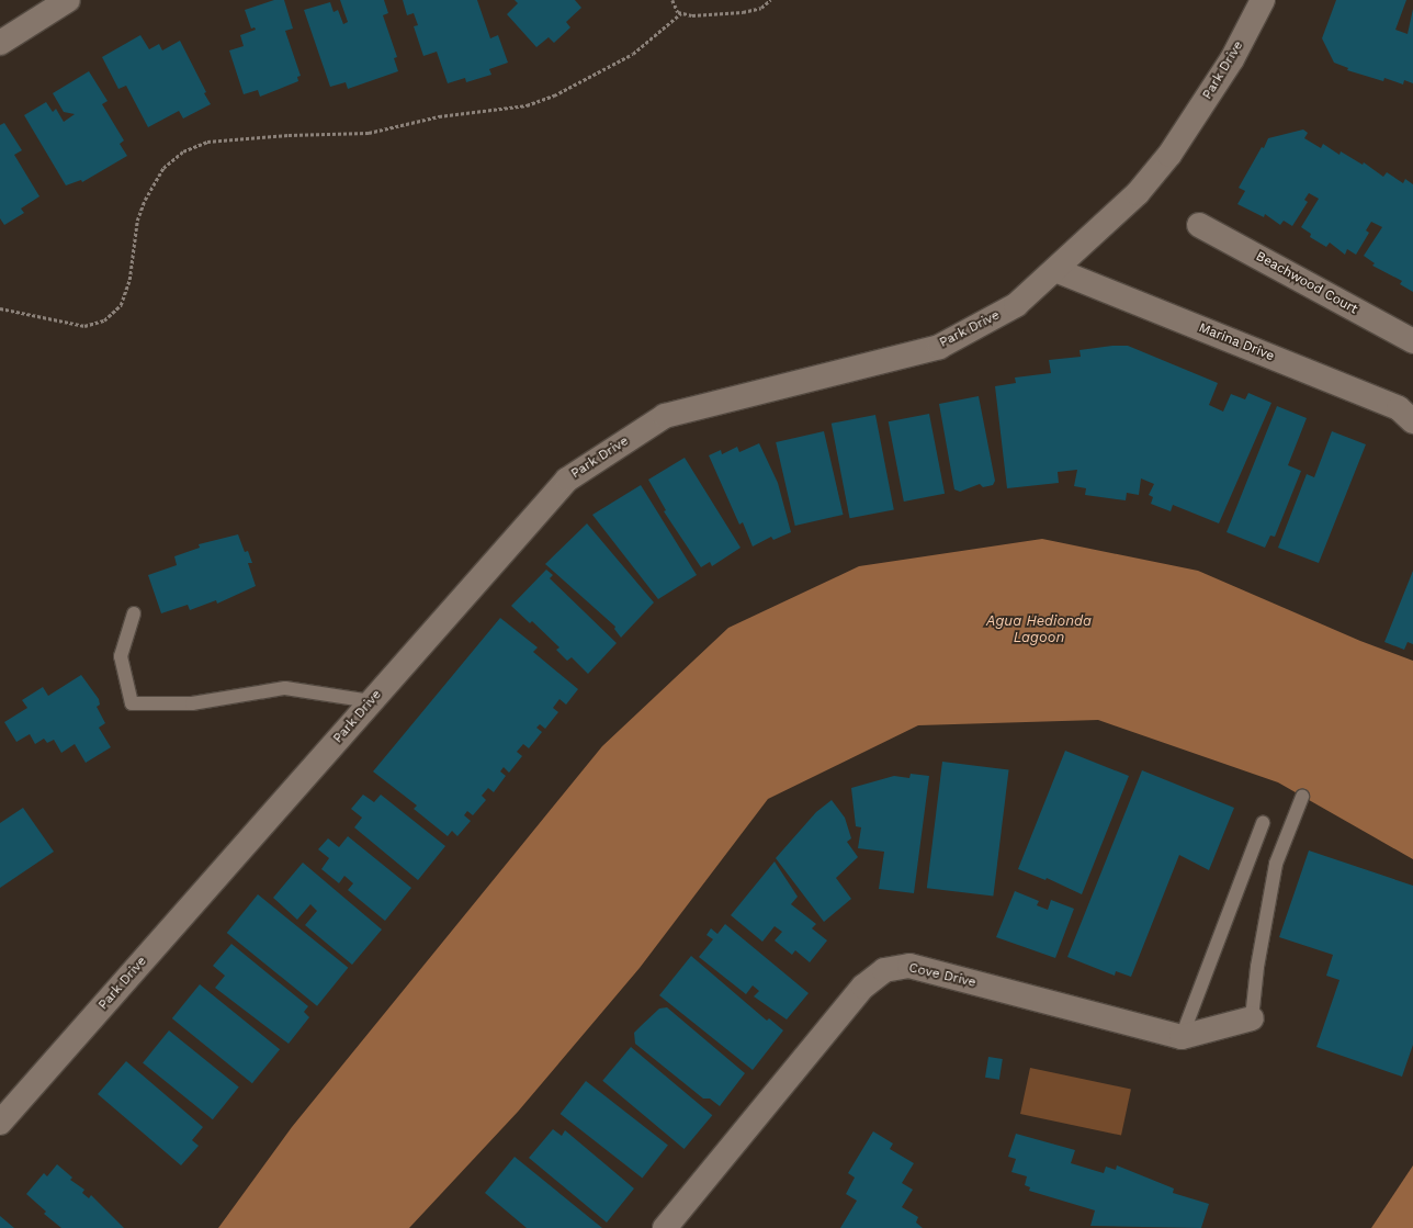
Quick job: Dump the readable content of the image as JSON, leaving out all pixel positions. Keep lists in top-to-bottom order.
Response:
{
  "streets": {
    "street": [
      "Park Drive",
      "Beachwood Court",
      "Marina Drive",
      "Cove Drive"
    ]
  },
  "crossings": [
    ["Park Drive", "Marina Drive"]
  ],
  "water": ["Agua Hedionda Lagoon"]
}
